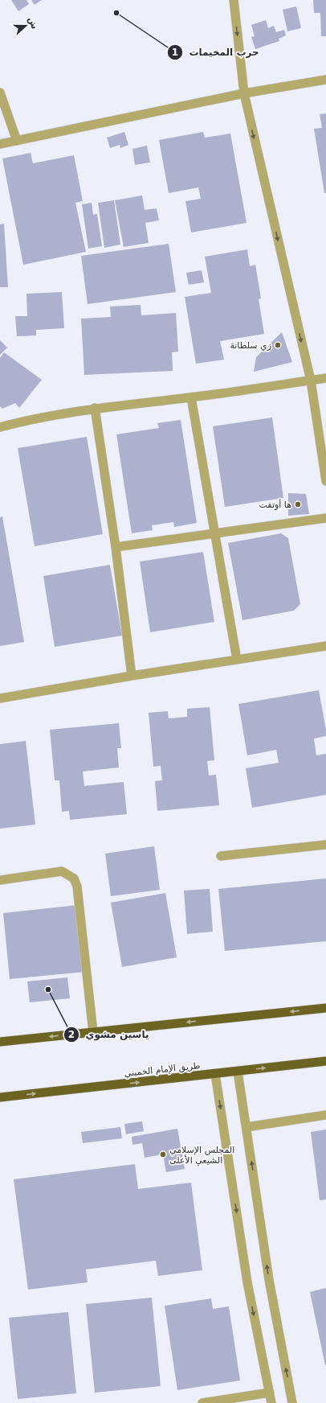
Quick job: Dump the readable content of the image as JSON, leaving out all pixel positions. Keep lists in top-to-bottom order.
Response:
{
  "streets": {
    "highway": ["طريق الإمام الخميني"]
  },
  "places": [
    "حرب المخيمات",
    "زي سلطانة",
    "ها أوتفت",
    "ياسين مشوي",
    "المجلس الإسلامي الشيعي الأعلى"
  ],
  "north": "right"
}
